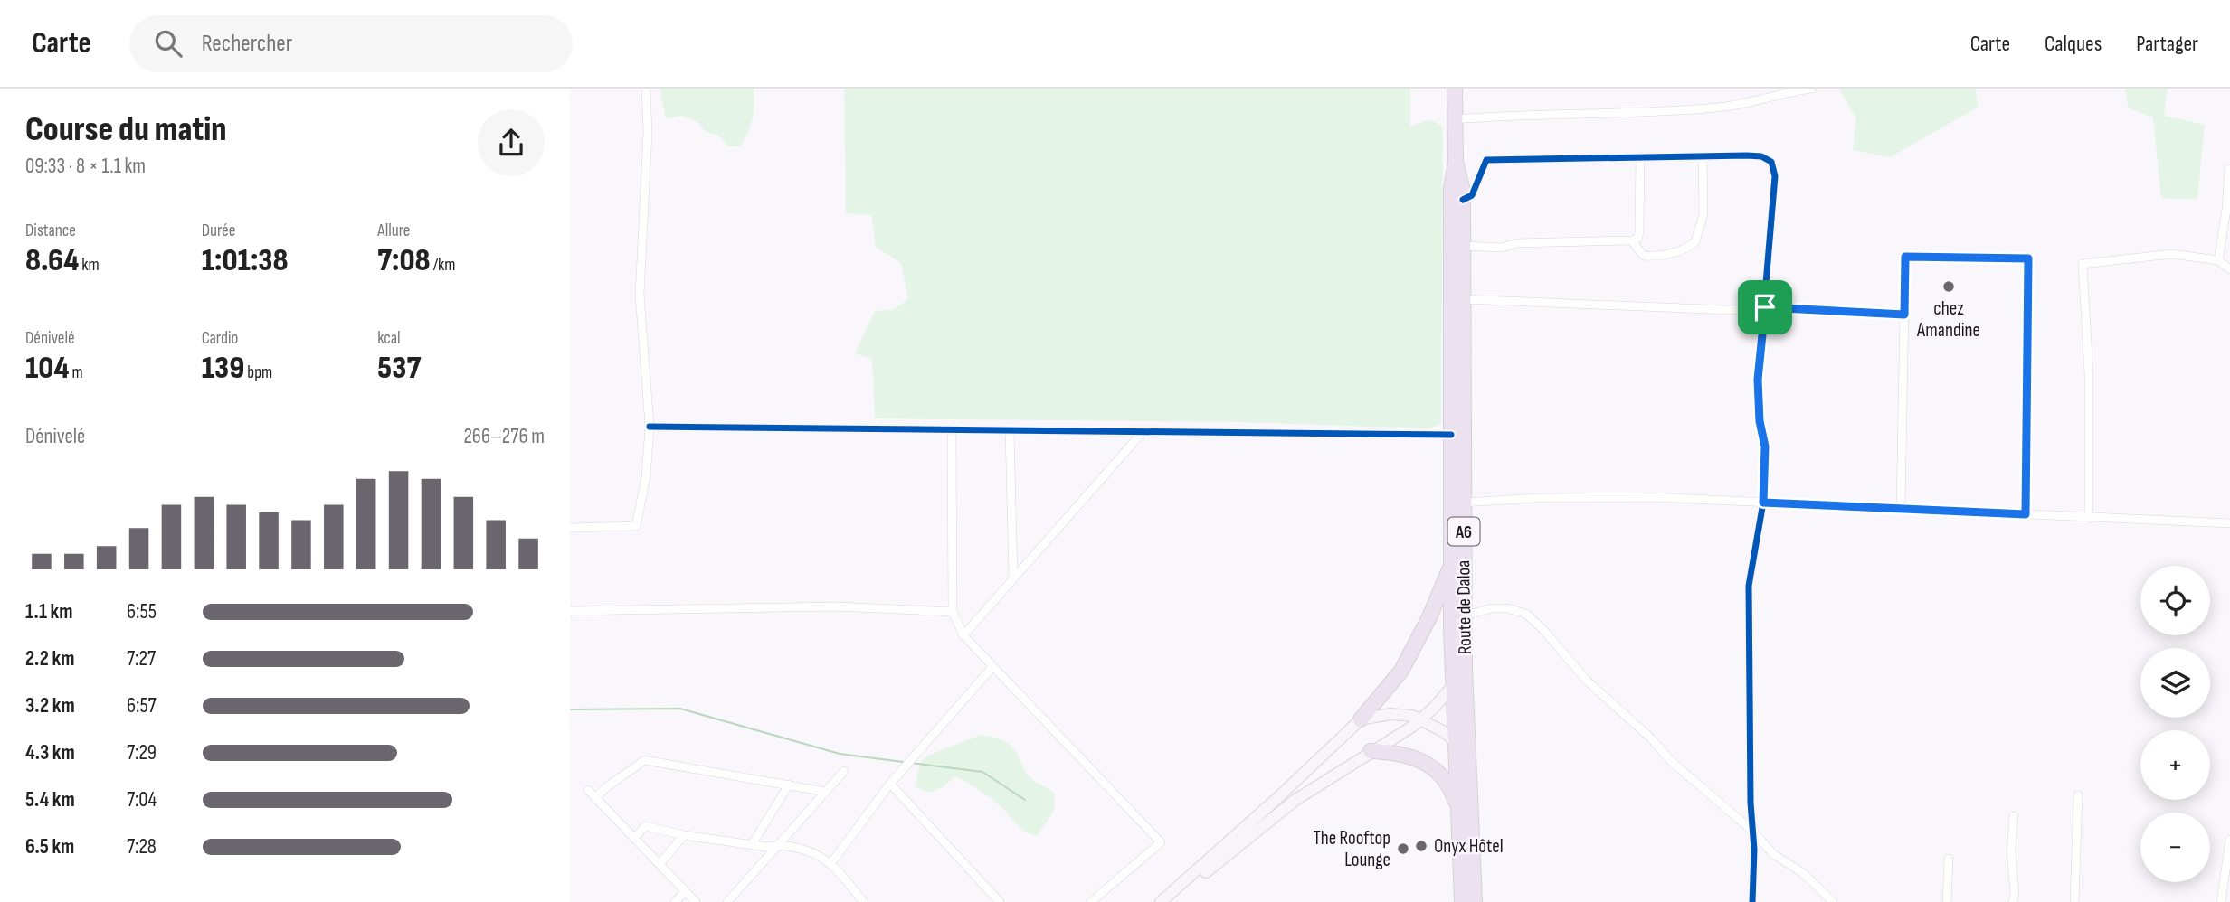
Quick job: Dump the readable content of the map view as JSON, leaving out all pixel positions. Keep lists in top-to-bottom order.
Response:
{
  "streets": {
    "highway": ["A6", "Route de Daloa"]
  },
  "crossings": [
    ["A6", "Route de Daloa"]
  ],
  "places": ["chez Amandine", "Onyx Hôtel", "The Rooftop Lounge"],
  "page": {
    "header": "Carte",
    "search": "Rechercher",
    "nav": ["Carte", "Calques", "Partager"],
    "heading": ["Course du matin", "09:33 · 8 × 1.1 km"],
    "stats": [
      ["Distance", "8.64 km"],
      ["Durée", "1:01:38"],
      ["Allure", "7:08 /km"],
      ["Dénivelé", "104 m"],
      ["Cardio", "139 bpm"],
      ["kcal", "537"]
    ],
    "chart": ["Dénivelé", "266–276 m"],
    "map_buttons": ["+", "−"],
    "list": [
      {
        "name": "1.1 km",
        "note": "6:55"
      },
      {
        "name": "2.2 km",
        "note": "7:27"
      },
      {
        "name": "3.2 km",
        "note": "6:57"
      },
      {
        "name": "4.3 km",
        "note": "7:29"
      },
      {
        "name": "5.4 km",
        "note": "7:04"
      },
      {
        "name": "6.5 km",
        "note": "7:28"
      }
    ]
  }
}
